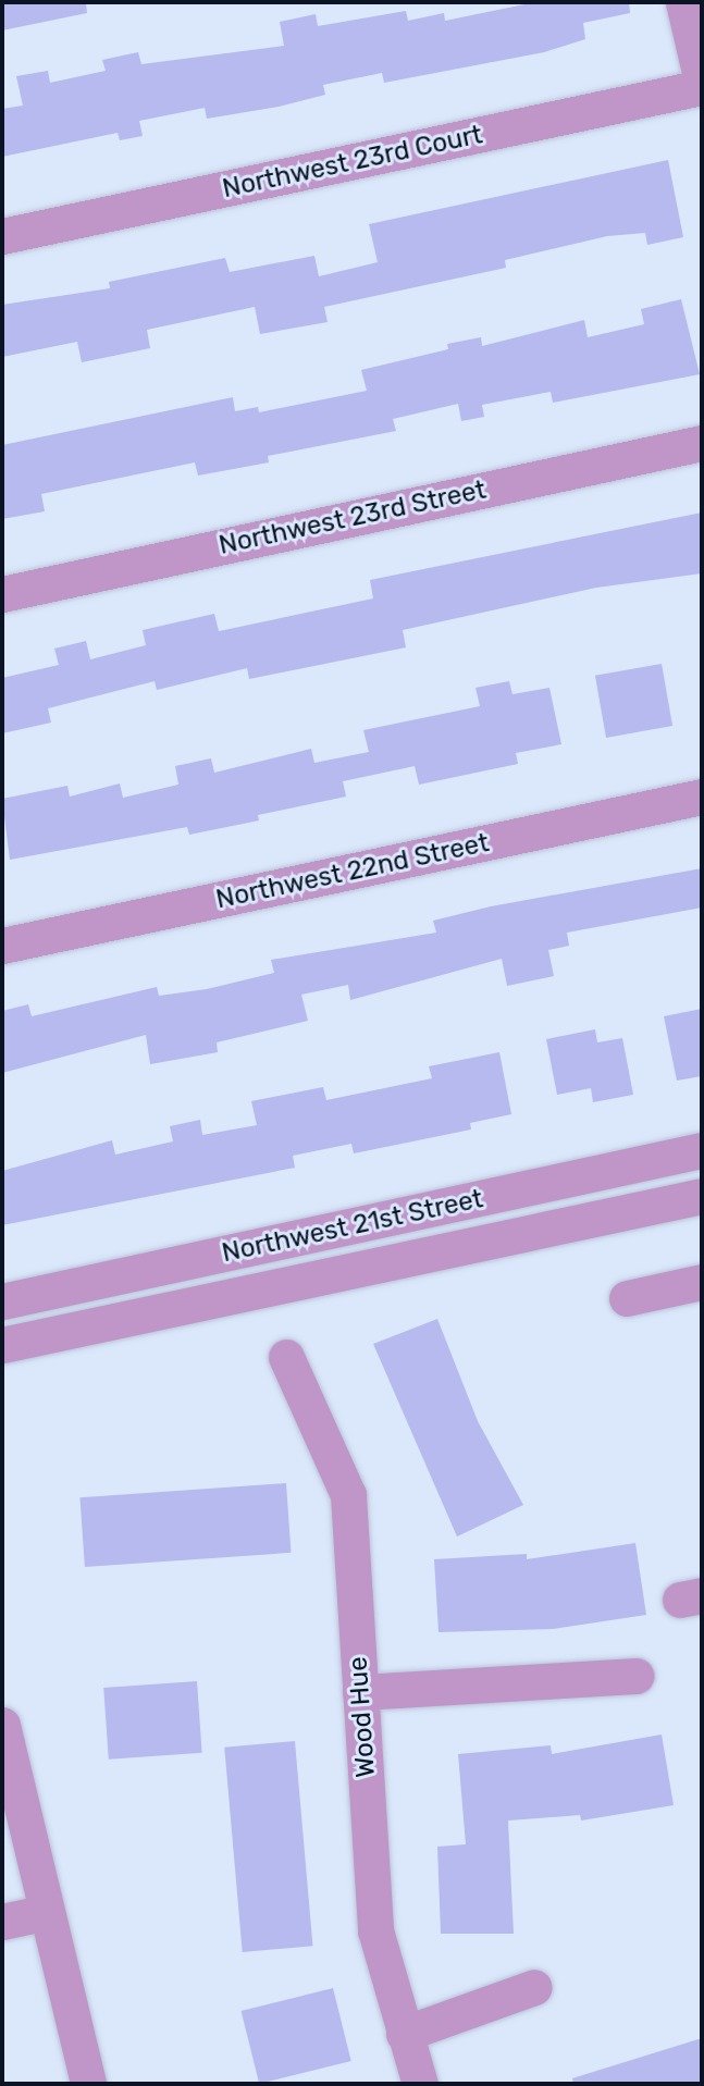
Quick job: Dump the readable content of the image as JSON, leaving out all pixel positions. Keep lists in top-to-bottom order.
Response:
{
  "streets": {
    "street": [
      "Northwest 23rd Court",
      "Northwest 23rd Street",
      "Northwest 22nd Street",
      "Northwest 21st Street",
      "Wood Hue"
    ]
  }
}
